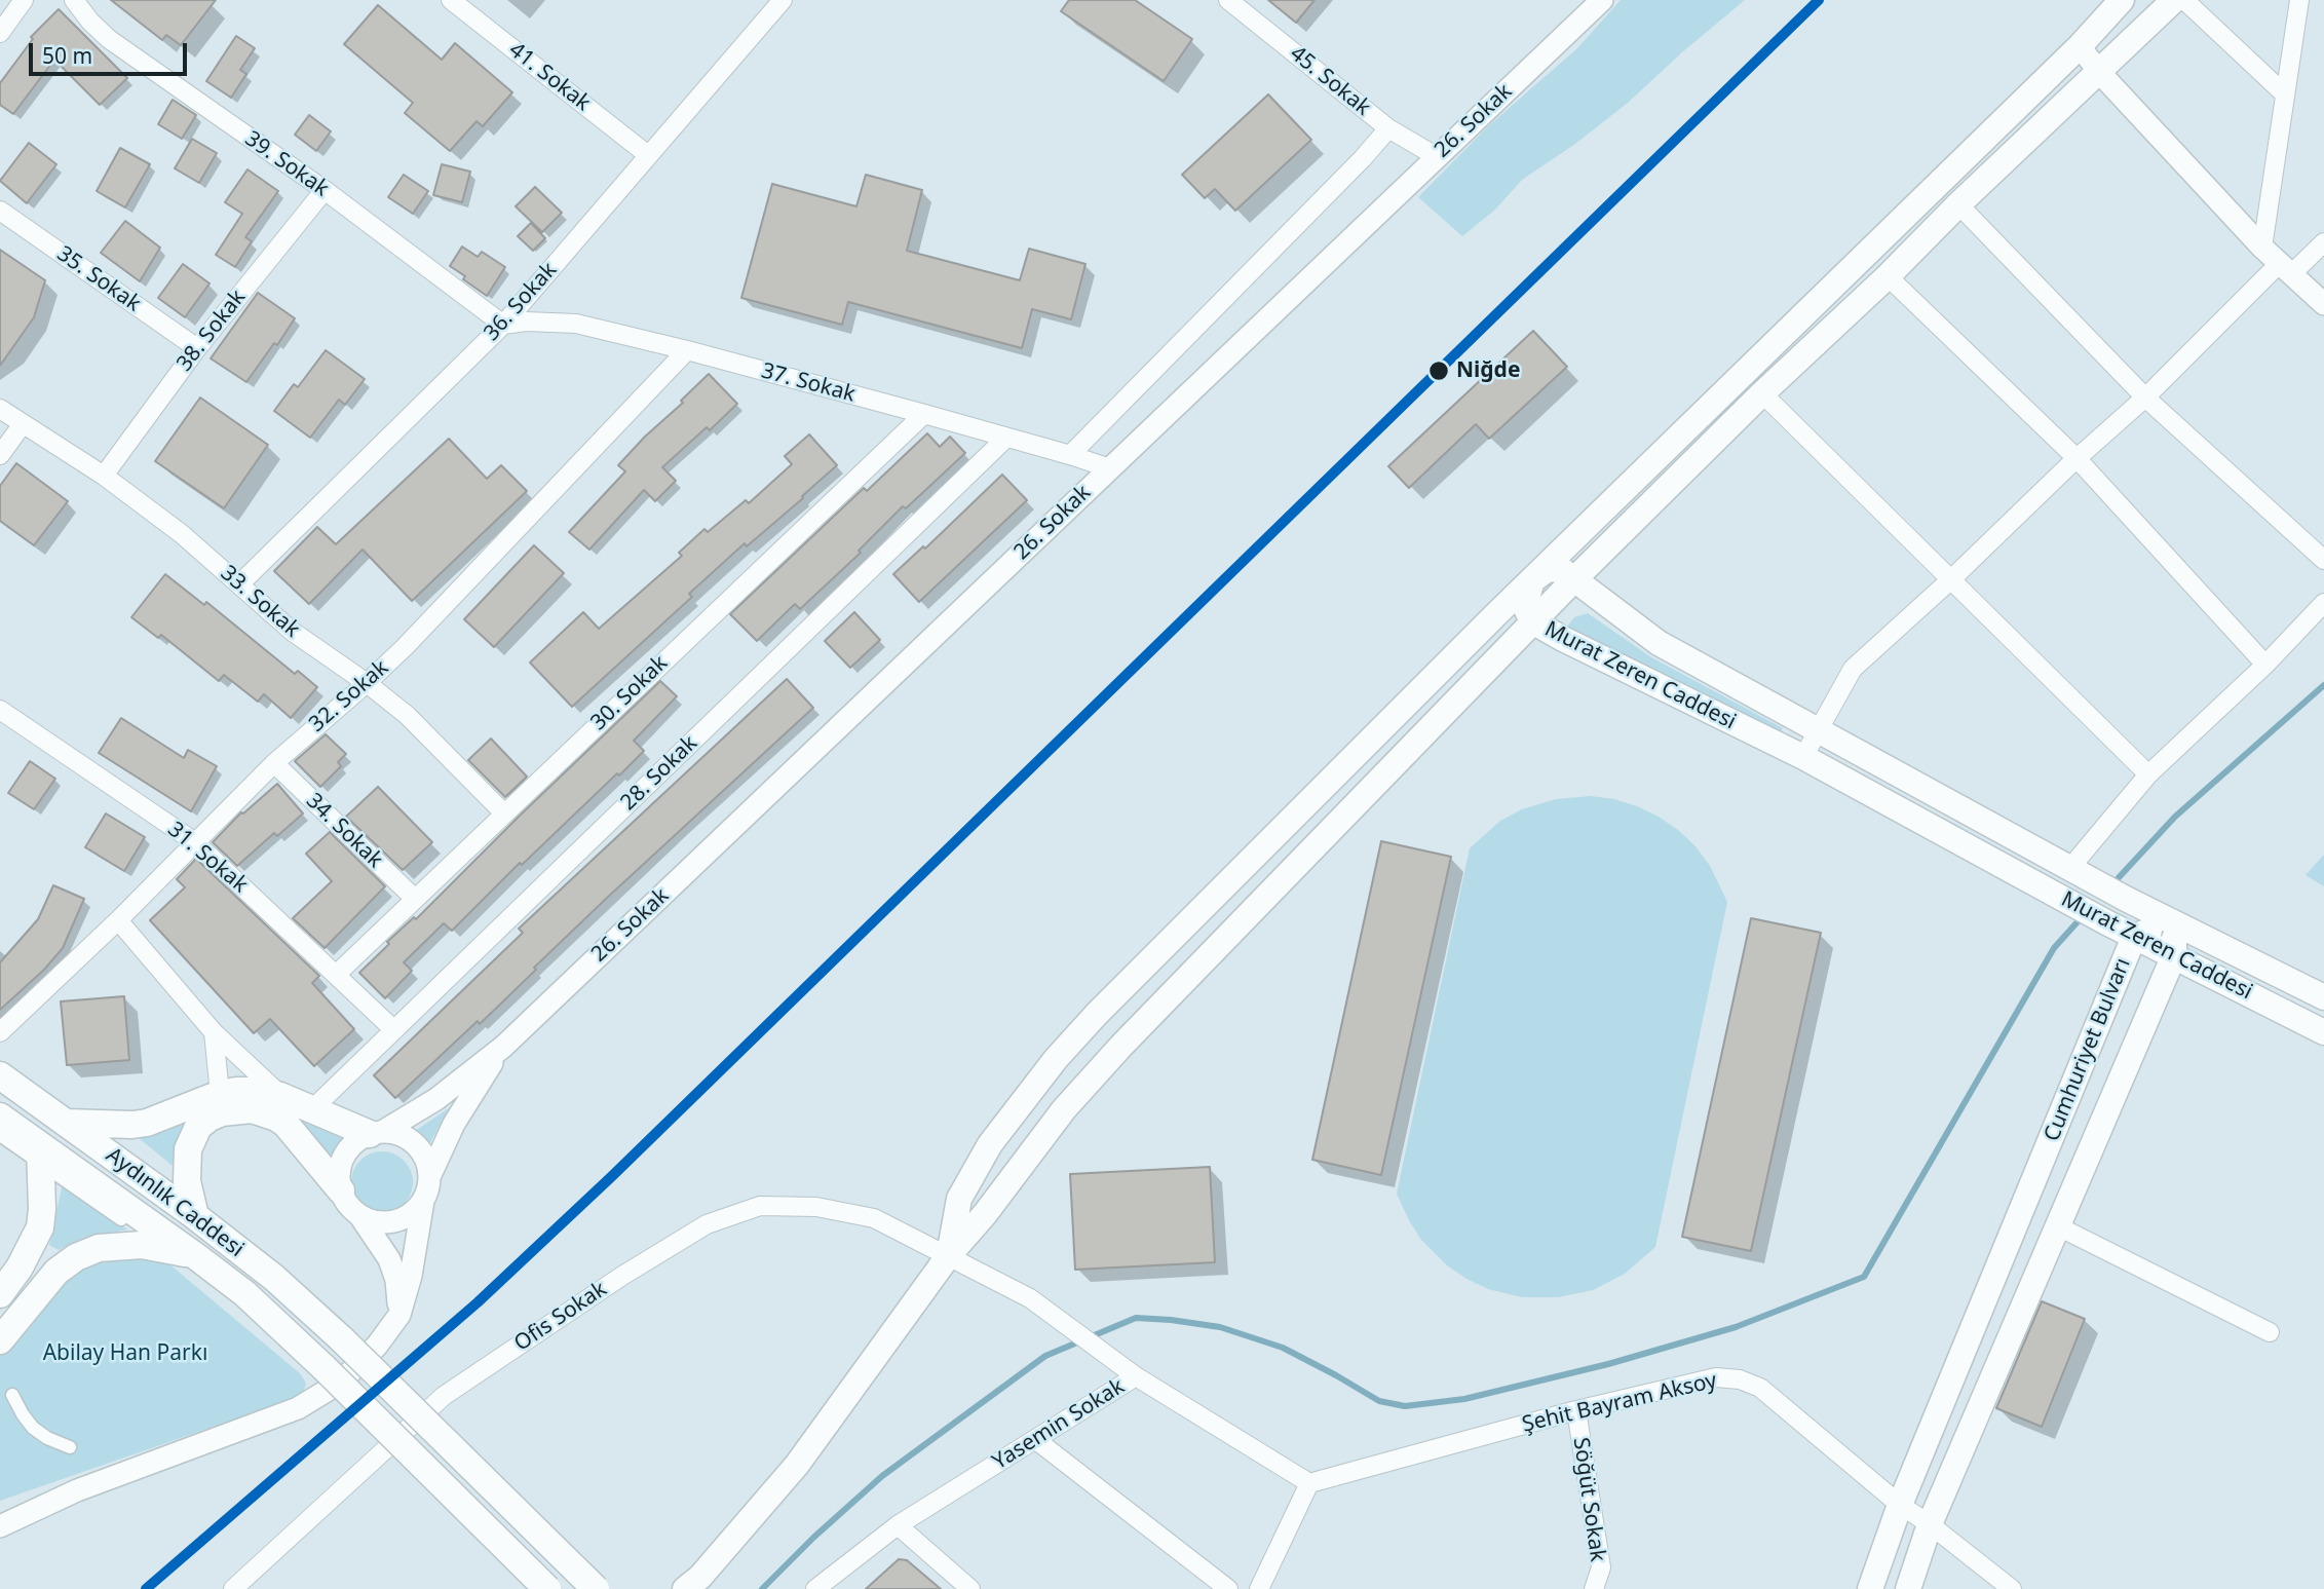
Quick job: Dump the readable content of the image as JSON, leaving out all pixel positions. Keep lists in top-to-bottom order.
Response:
{
  "streets": {
    "main road": ["Murat Zeren Caddesi", "Cumhuriyet Bulvarı", "Aydınlık Caddesi"],
    "street": [
      "41. Sokak",
      "45. Sokak",
      "26. Sokak",
      "39. Sokak",
      "35. Sokak",
      "36. Sokak",
      "38. Sokak",
      "37. Sokak",
      "33. Sokak",
      "30. Sokak",
      "32. Sokak",
      "28. Sokak",
      "34. Sokak",
      "31. Sokak",
      "Ofis Sokak",
      "Şehit Bayram Aksoy",
      "Yasemin Sokak",
      "Söğüt Sokak"
    ]
  },
  "crossings": [
    ["41. Sokak", "36. Sokak"],
    ["45. Sokak", "26. Sokak"],
    ["26. Sokak", "37. Sokak"],
    ["39. Sokak", "36. Sokak"],
    ["39. Sokak", "38. Sokak"],
    ["39. Sokak", "37. Sokak"],
    ["35. Sokak", "38. Sokak"],
    ["36. Sokak", "37. Sokak"],
    ["36. Sokak", "33. Sokak"],
    ["38. Sokak", "33. Sokak"],
    ["37. Sokak", "30. Sokak"],
    ["37. Sokak", "32. Sokak"],
    ["37. Sokak", "28. Sokak"],
    ["33. Sokak", "30. Sokak"],
    ["33. Sokak", "32. Sokak"],
    ["Murat Zeren Caddesi", "Cumhuriyet Bulvarı"],
    ["30. Sokak", "34. Sokak"],
    ["30. Sokak", "31. Sokak"],
    ["32. Sokak", "34. Sokak"],
    ["32. Sokak", "31. Sokak"],
    ["28. Sokak", "31. Sokak"],
    ["Cumhuriyet Bulvarı", "Şehit Bayram Aksoy"],
    ["Ofis Sokak", "Yasemin Sokak"],
    ["Şehit Bayram Aksoy", "Yasemin Sokak"],
    ["Şehit Bayram Aksoy", "Söğüt Sokak"]
  ],
  "parks": ["Abilay Han Parkı"],
  "places": ["Niğde"],
  "scale_bar": "50 m"
}
